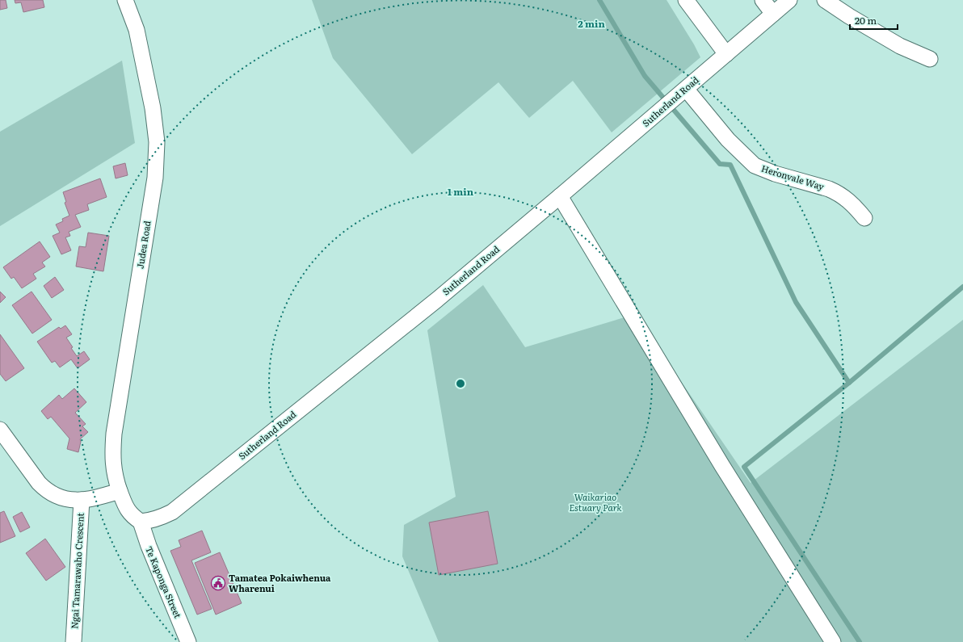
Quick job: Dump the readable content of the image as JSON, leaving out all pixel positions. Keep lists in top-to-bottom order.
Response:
{
  "streets": {
    "street": [
      "Sutherland Road",
      "Heronvale Way",
      "Judea Road",
      "Ngai Tamarawaho Crescent",
      "Te Kaponga Street"
    ]
  },
  "crossings": [
    ["Sutherland Road", "Heronvale Way"],
    ["Sutherland Road", "Judea Road"],
    ["Sutherland Road", "Te Kaponga Street"],
    ["Judea Road", "Te Kaponga Street"]
  ],
  "parks": ["Waikariao Estuary Park"],
  "places": {
    "public building": ["Tamatea Pokaiwhenua Wharenui"]
  },
  "scale_bar": "20 m",
  "rings": ["2 min", "1 min"]
}
